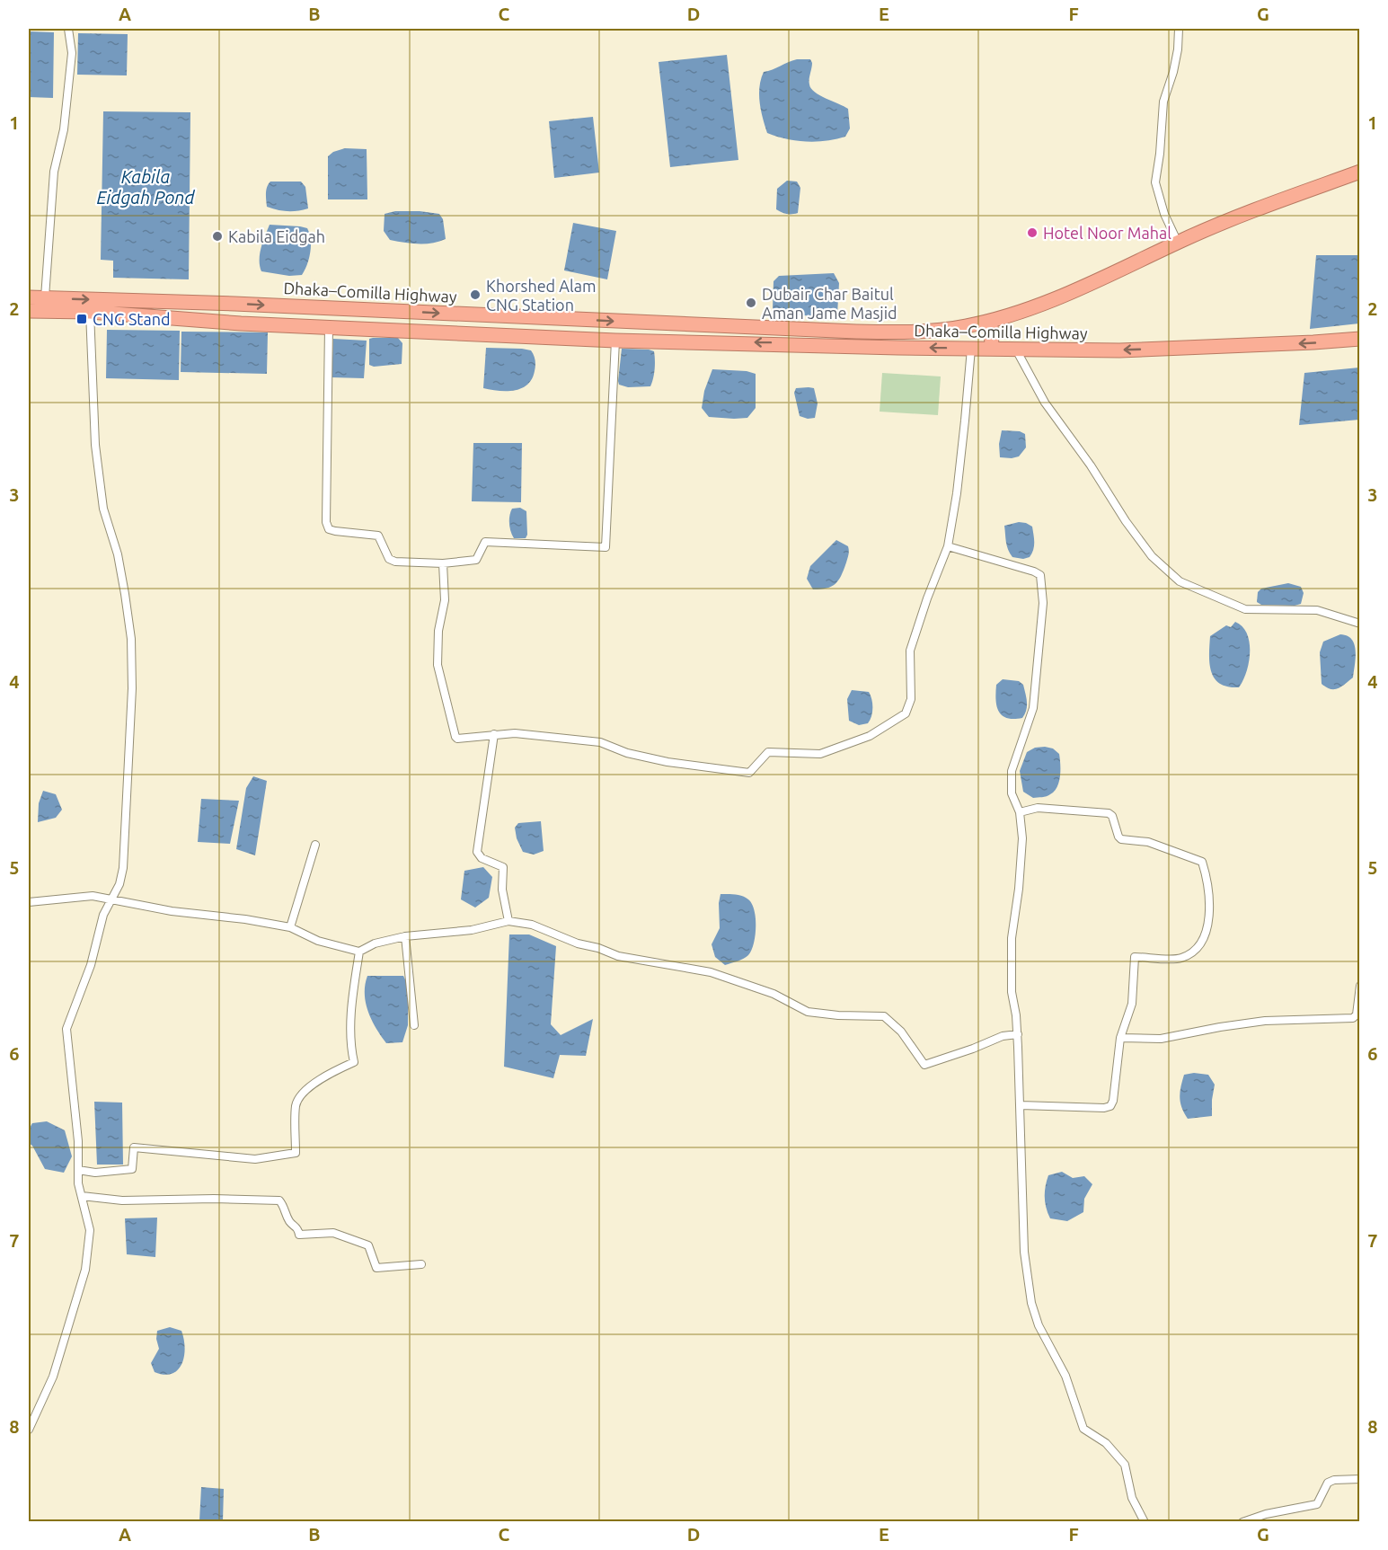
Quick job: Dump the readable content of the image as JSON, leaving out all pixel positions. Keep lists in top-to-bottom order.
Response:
{
  "streets": {
    "highway": ["Dhaka–Comilla Highway"]
  },
  "water": ["Kabila Eidgah Pond"],
  "places": {
    "other": [
      "Hotel Noor Mahal",
      "Kabila Eidgah",
      "Khorshed Alam CNG Station",
      "Dubair Char Baitul Aman Jame Masjid"
    ],
    "transit": ["CNG Stand"]
  },
  "grid": {
    "columns": [
      "A",
      "B",
      "C",
      "D",
      "E",
      "F",
      "G"
    ],
    "rows": [
      "1",
      "2",
      "3",
      "4",
      "5",
      "6",
      "7",
      "8"
    ]
  }
}
